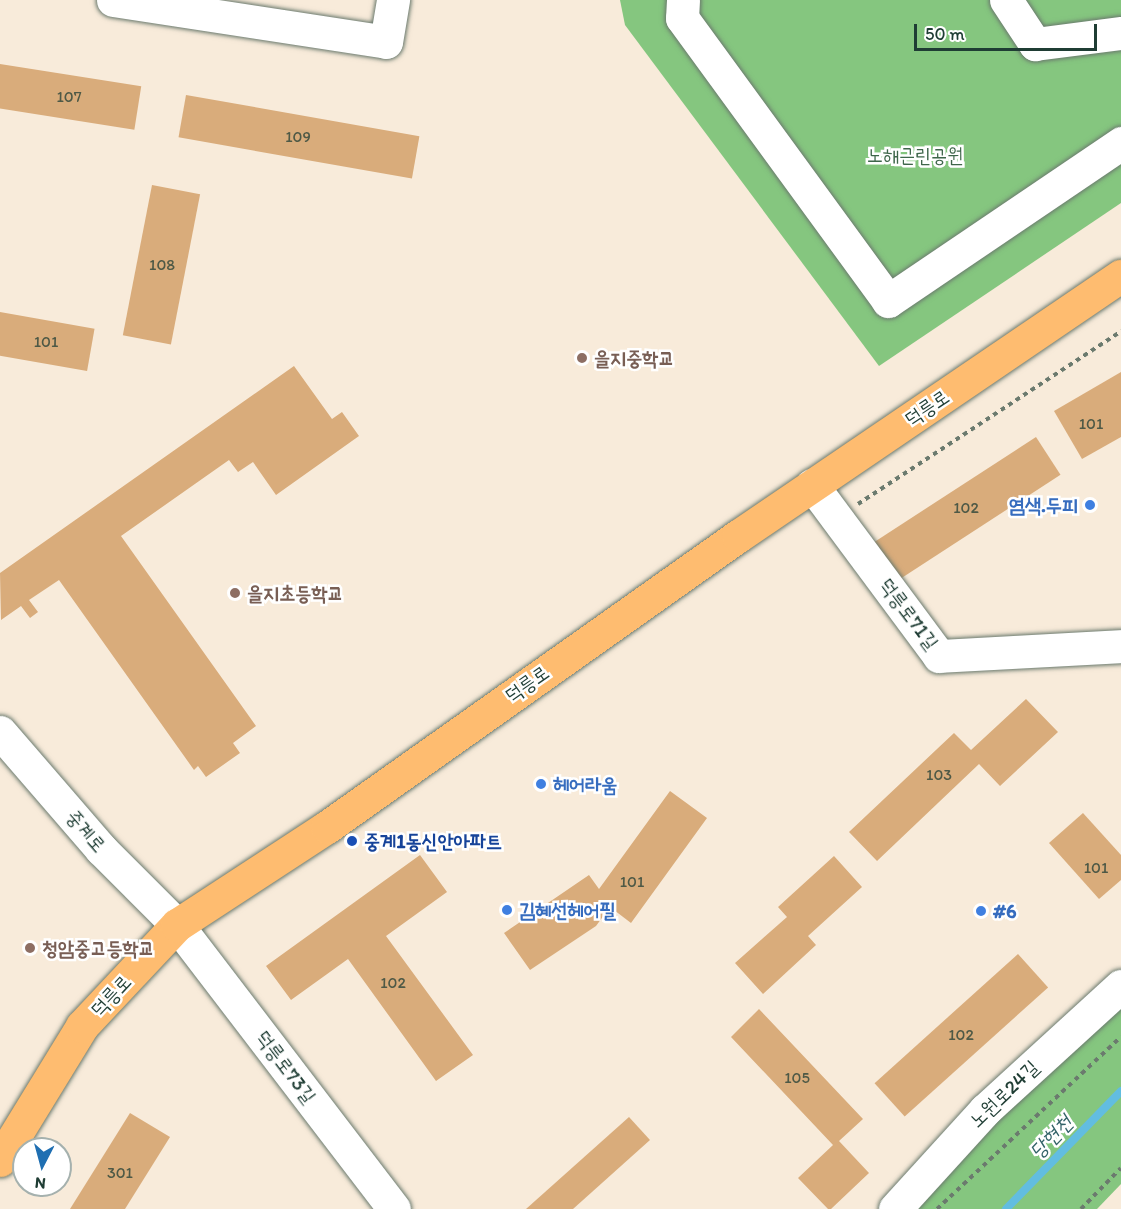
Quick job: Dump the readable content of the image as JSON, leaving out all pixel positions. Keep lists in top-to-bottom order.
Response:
{
  "streets": {
    "main road": ["덕릉로"],
    "street": [
      "덕릉로71길",
      "중계로",
      "덕릉로73길",
      "노원로24길"
    ]
  },
  "crossings": [
    ["덕릉로", "덕릉로71길"],
    ["덕릉로", "중계로"],
    ["덕릉로", "덕릉로73길"],
    ["중계로", "덕릉로73길"]
  ],
  "water": ["당현천"],
  "parks": ["노해근린공원"],
  "places": [
    "을지중학교",
    "염색.두피",
    "을지초등학교",
    "헤어라움",
    "중계1동신안아파트",
    "김혜선헤어필",
    "#6",
    "청암중고등학교"
  ],
  "house_numbers": [
    "107",
    "109",
    "108",
    "101",
    "101",
    "102",
    "103",
    "101",
    "101",
    "102",
    "102",
    "105",
    "301"
  ],
  "scale_bar": "50 m",
  "north": "bottom"
}
